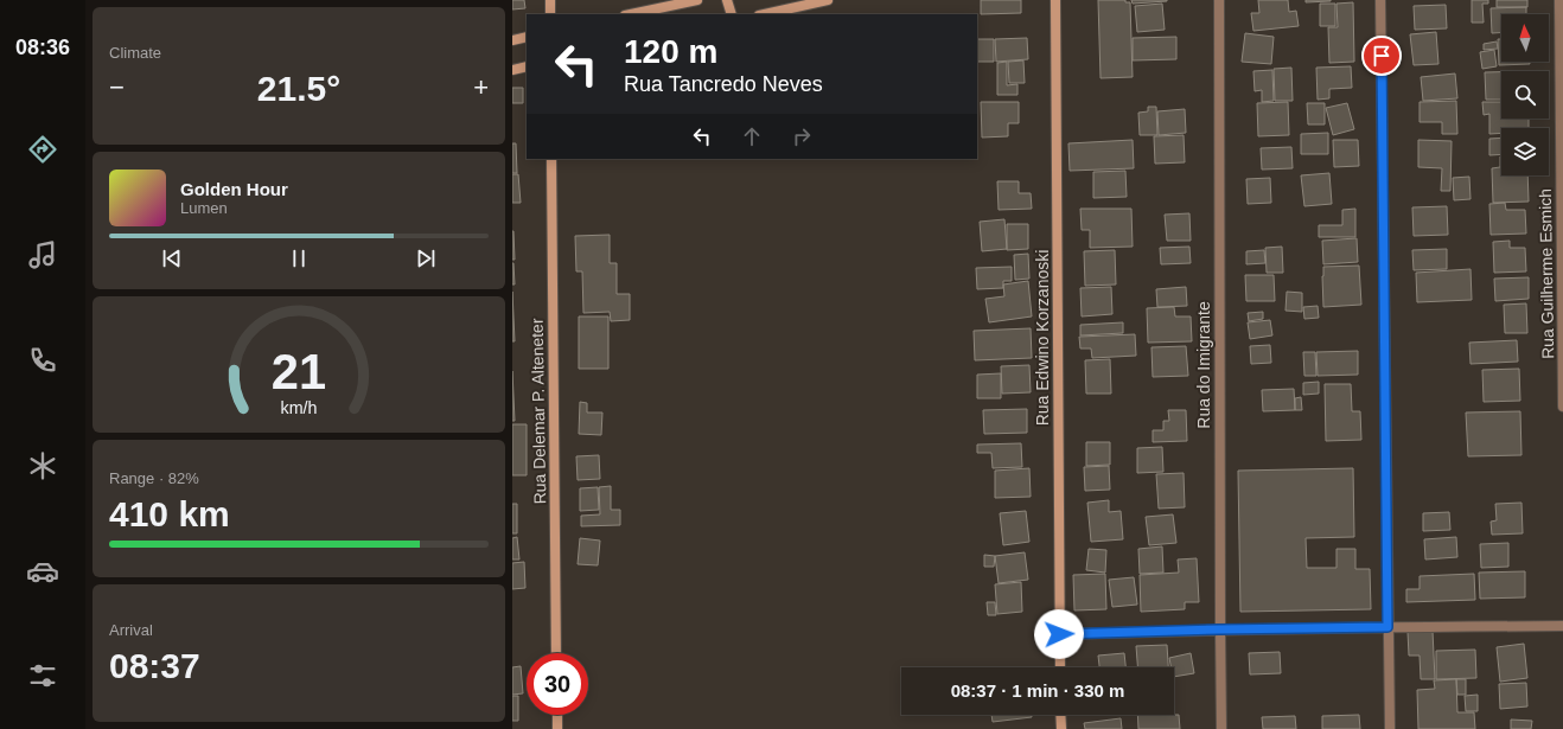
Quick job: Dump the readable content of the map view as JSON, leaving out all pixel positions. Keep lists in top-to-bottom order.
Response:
{
  "streets": {
    "street": [
      "Rua Guilherme Esmich",
      "Rua Edwino Korzanoski",
      "Rua do Imigrante",
      "Rua Delemar P. Alteneter"
    ]
  },
  "north": "top",
  "page": {
    "tabs": "08:36",
    "tile": [
      "Climate",
      ["Range · 82%", "410 km"],
      ["Arrival", "08:37"]
    ],
    "turn": ["120 m", "Rua Tancredo Neves"],
    "heat": ["−", "21.5°", "+"],
    "song": ["Golden Hour", "Lumen"],
    "limit": "30",
    "trip": "08:37 · 1 min · 330 m",
    "gauge": ["21", "km/h"]
  }
}
